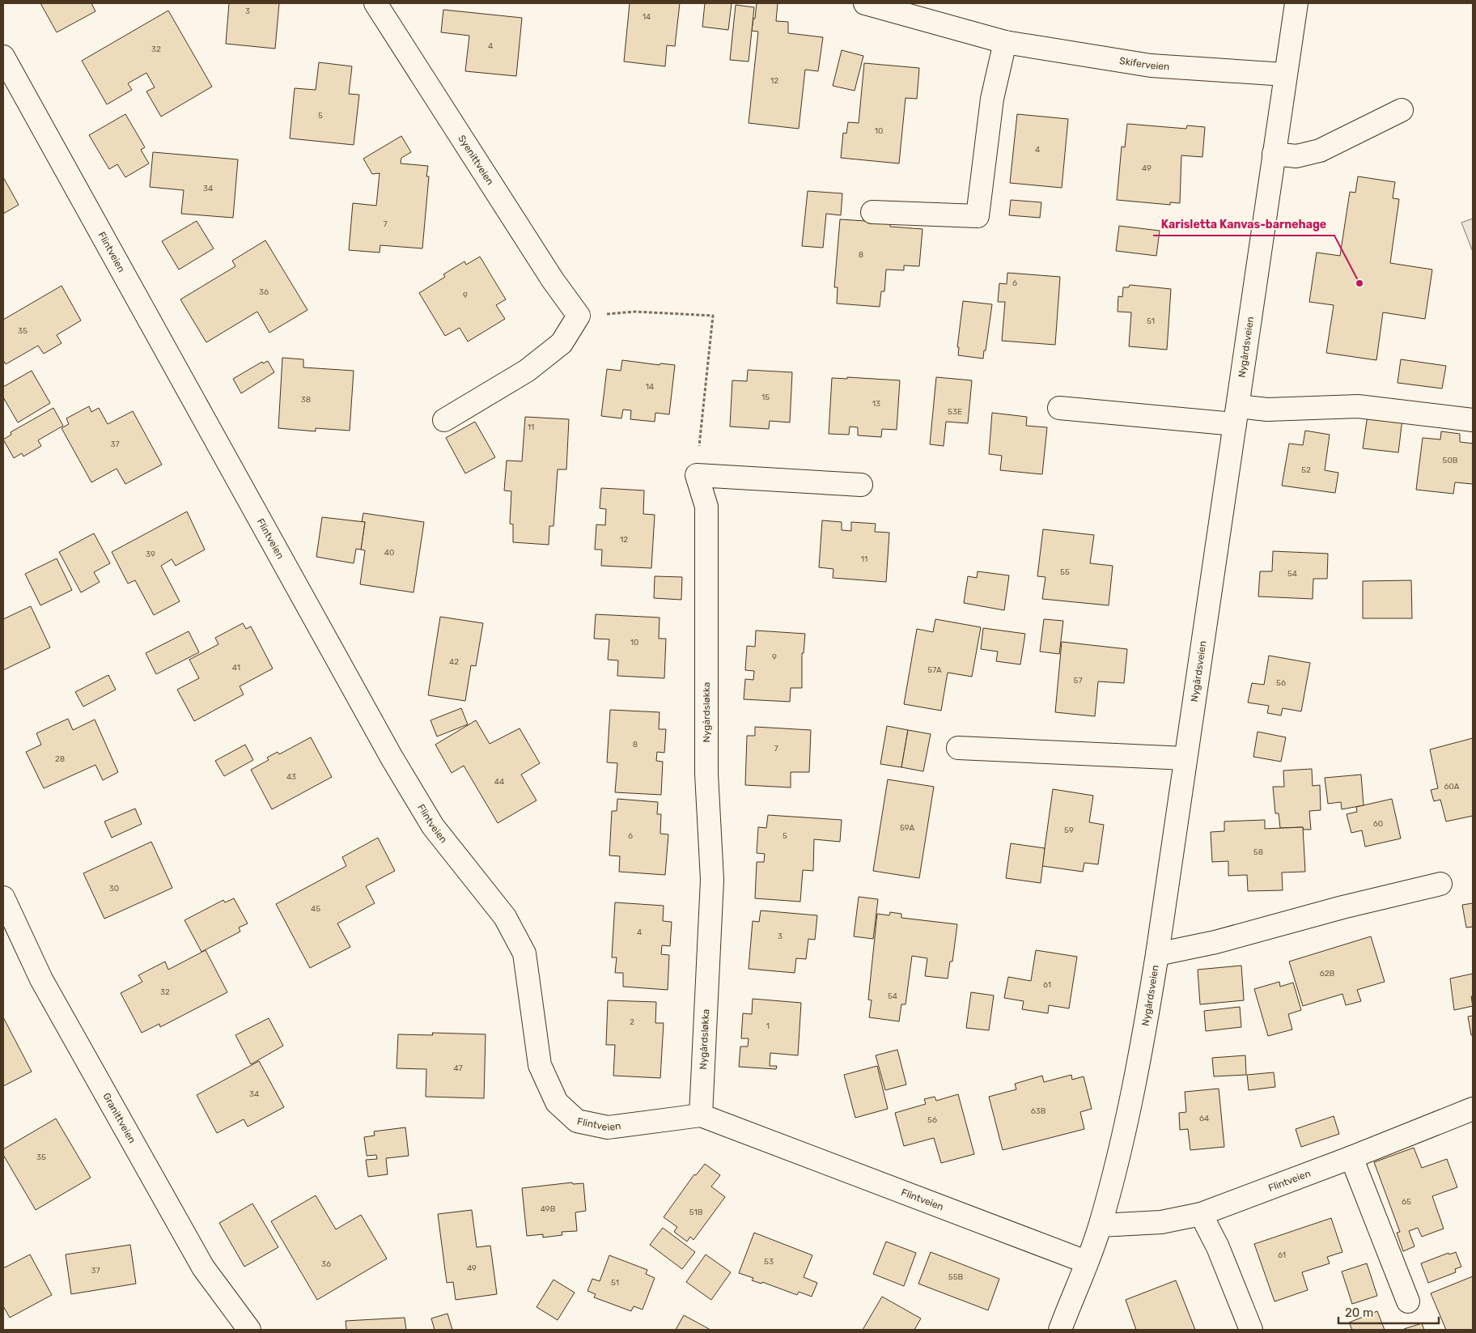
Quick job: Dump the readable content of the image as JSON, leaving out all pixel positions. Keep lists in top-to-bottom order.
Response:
{
  "streets": {
    "street": [
      "Skiferveien",
      "Syenittveien",
      "Flintveien",
      "Nygårdsveien",
      "Nygårdsløkka",
      "Granittveien"
    ]
  },
  "crossings": [
    ["Skiferveien", "Nygårdsveien"],
    ["Flintveien", "Nygårdsveien"],
    ["Flintveien", "Nygårdsløkka"]
  ],
  "places": ["Karisletta Kanvas-barnehage"],
  "house_numbers": [
    "3",
    "14",
    "4",
    "32",
    "12",
    "5",
    "10",
    "4",
    "49",
    "34",
    "7",
    "8",
    "6",
    "36",
    "9",
    "51",
    "35",
    "14",
    "15",
    "38",
    "13",
    "53E",
    "11",
    "37",
    "50B",
    "52",
    "12",
    "40",
    "39",
    "11",
    "55",
    "54",
    "10",
    "9",
    "42",
    "41",
    "57A",
    "57",
    "56",
    "8",
    "7",
    "28",
    "43",
    "44",
    "60A",
    "60",
    "59A",
    "59",
    "6",
    "5",
    "58",
    "30",
    "45",
    "4",
    "3",
    "62B",
    "61",
    "32",
    "54",
    "2",
    "1",
    "47",
    "34",
    "63B",
    "64",
    "56",
    "35",
    "65",
    "49B",
    "51B",
    "61",
    "53",
    "36",
    "49",
    "37",
    "55B",
    "51"
  ],
  "scale_bar": "20 m"
}
